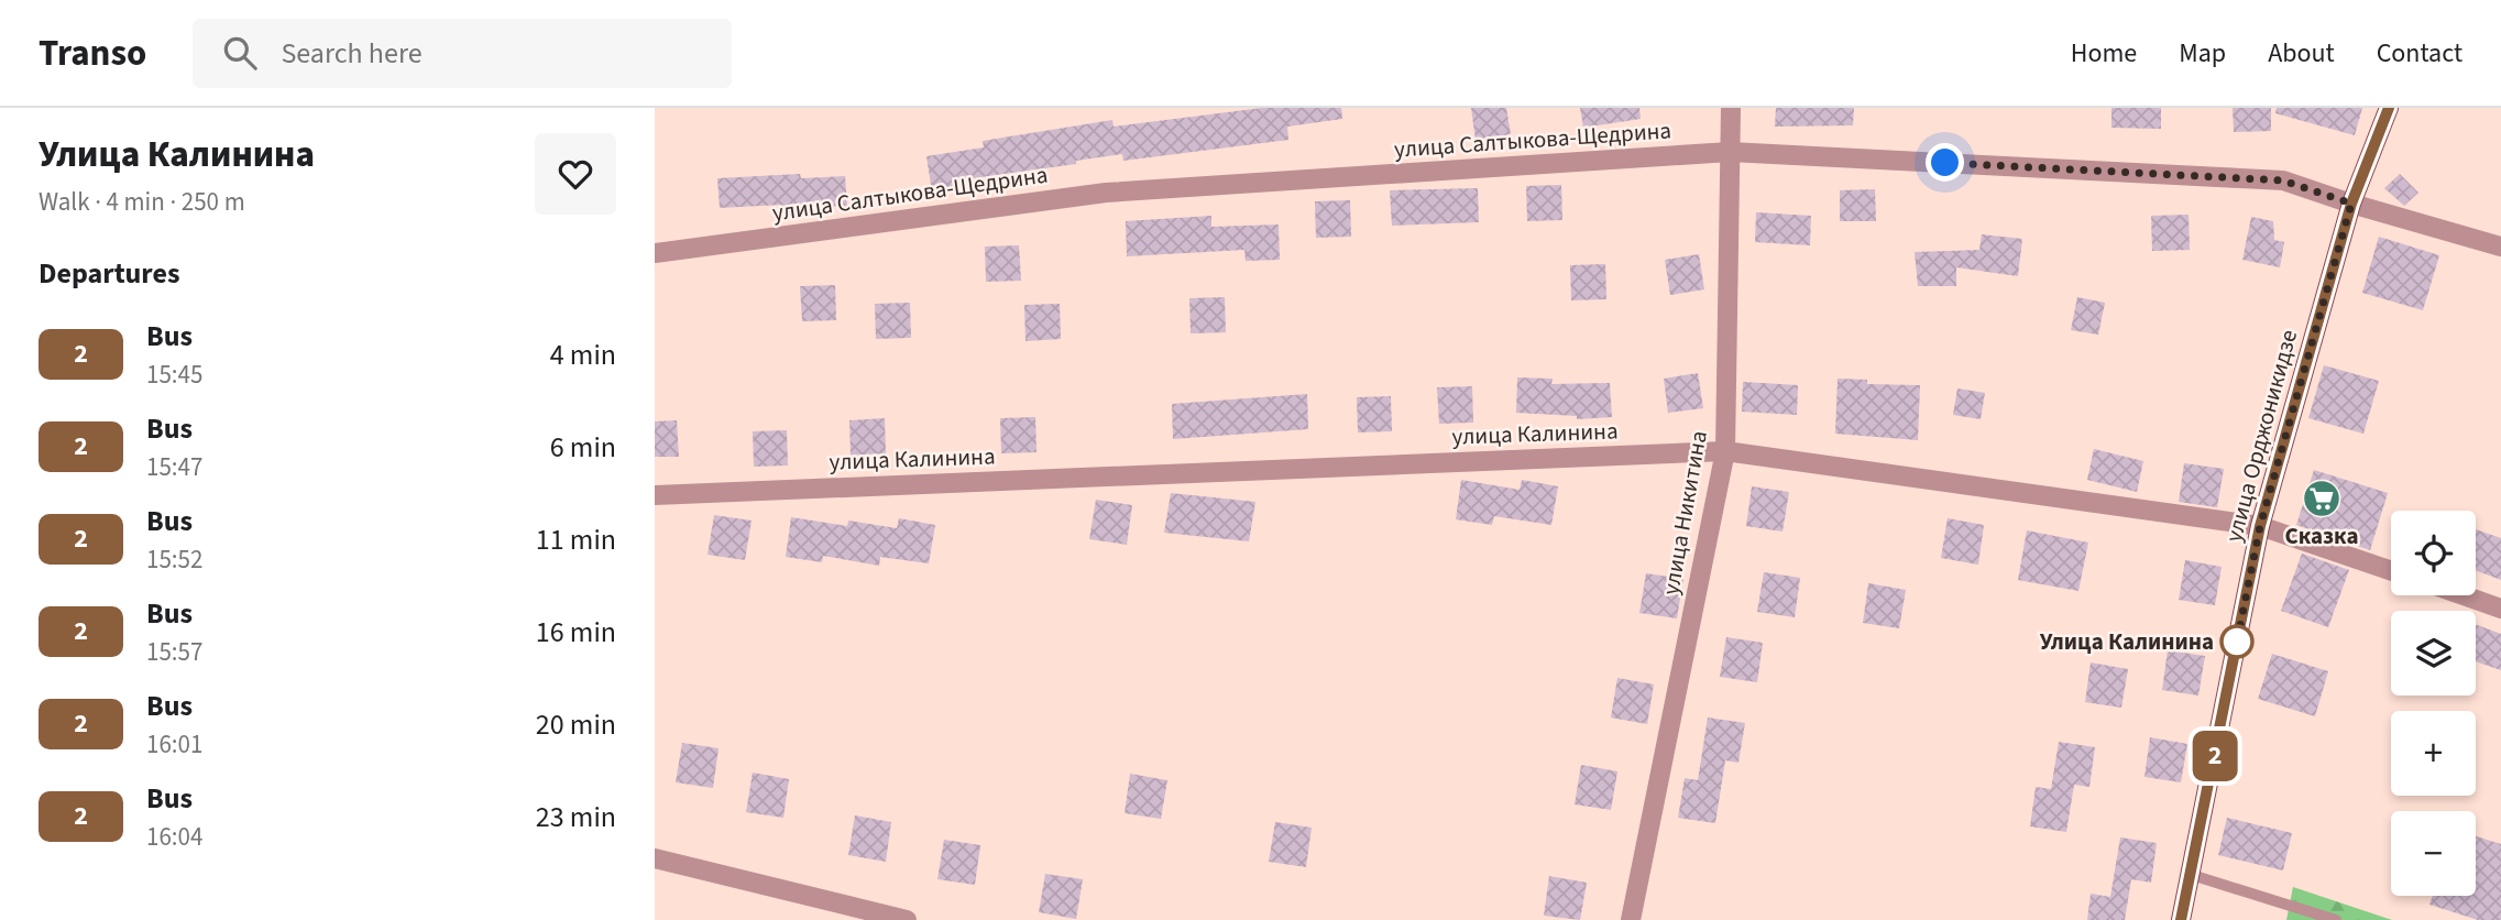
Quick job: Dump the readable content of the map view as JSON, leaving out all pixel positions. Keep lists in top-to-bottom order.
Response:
{
  "streets": {
    "main road": ["улица Орджоникидзе"],
    "street": ["улица Салтыкова-Щедрина", "улица Калинина", "улица Никитина"]
  },
  "crossings": [
    ["улица Салтыкова-Щедрина", "улица Орджоникидзе"],
    ["улица Салтыкова-Щедрина", "улица Никитина"],
    ["улица Калинина", "улица Орджоникидзе"],
    ["улица Калинина", "улица Никитина"]
  ],
  "places": {
    "supermarket": ["Сказка"],
    "other": ["Улица Калинина"]
  },
  "lines": ["bus line 2"],
  "page": {
    "header": "Transo",
    "search": "Search here",
    "nav": [
      "Home",
      "Map",
      "About",
      "Contact"
    ],
    "heading": [
      ["Улица Калинина", "Walk · 4 min · 250 m"],
      "Departures"
    ],
    "on_map": "2",
    "list": [
      {
        "mark": "2",
        "name": "Bus",
        "note": "15:45",
        "value": "4 min"
      },
      {
        "mark": "2",
        "name": "Bus",
        "note": "15:47",
        "value": "6 min"
      },
      {
        "mark": "2",
        "name": "Bus",
        "note": "15:52",
        "value": "11 min"
      },
      {
        "mark": "2",
        "name": "Bus",
        "note": "15:57",
        "value": "16 min"
      },
      {
        "mark": "2",
        "name": "Bus",
        "note": "16:01",
        "value": "20 min"
      },
      {
        "mark": "2",
        "name": "Bus",
        "note": "16:04",
        "value": "23 min"
      }
    ],
    "map_buttons": ["+", "−"]
  }
}
